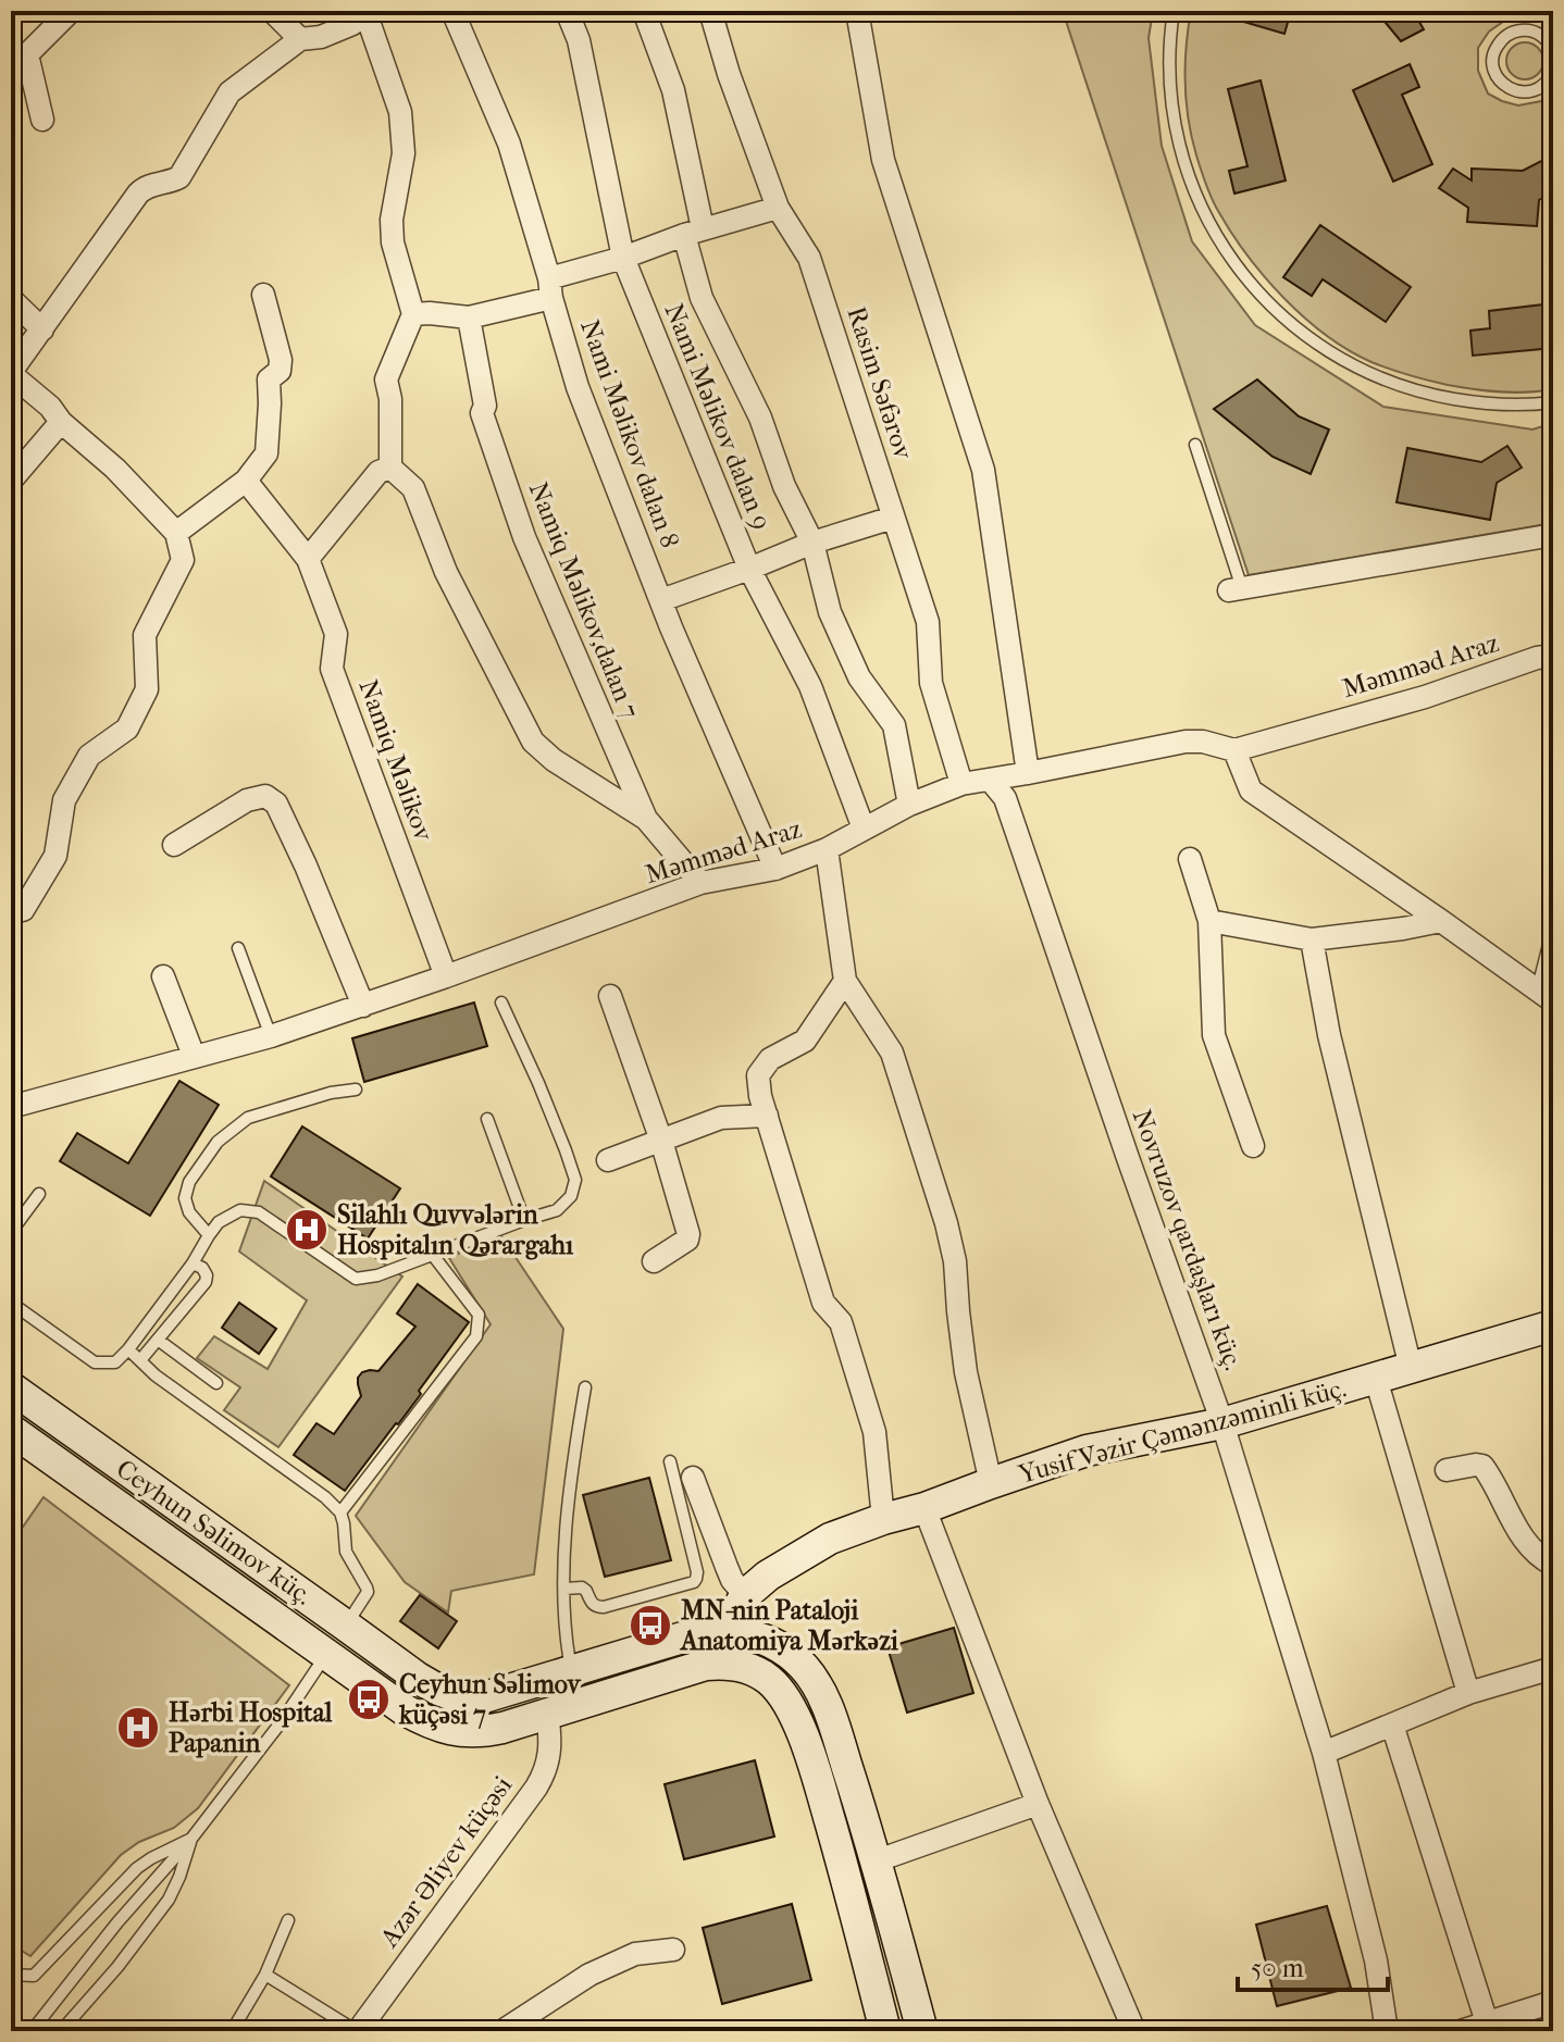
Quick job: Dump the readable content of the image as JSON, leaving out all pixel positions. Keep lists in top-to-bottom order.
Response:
{
  "streets": {
    "main road": ["Yusif Vəzir Çəmənzəminli küç.", "Ceyhun Səlimov küç."],
    "street": [
      "Rasim Səfərov",
      "Nami Məlikov dalan 9",
      "Nami Məlikov dalan 8",
      "Namiq Məlikov,dalan 7",
      "Məmməd Araz",
      "Namiq Məlikov",
      "Novruzov qardaşları küç.",
      "Azər Əliyev küçəsi"
    ]
  },
  "crossings": [
    ["Rasim Səfərov", "Məmməd Araz"],
    ["Nami Məlikov dalan 9", "Məmməd Araz"],
    ["Nami Məlikov dalan 8", "Məmməd Araz"],
    ["Namiq Məlikov,dalan 7", "Məmməd Araz"],
    ["Məmməd Araz", "Namiq Məlikov"],
    ["Məmməd Araz", "Novruzov qardaşları küç."],
    ["Novruzov qardaşları küç.", "Yusif Vəzir Çəmənzəminli küç."],
    ["Ceyhun Səlimov küç.", "Azər Əliyev küçəsi"]
  ],
  "places": {
    "hospital": ["Silahlı Quvvələrin Hospitalın Qərargahı", "Hərbi Hospital Papanin"],
    "bus stop": ["MN-nin Pataloji Anatomiya Mərkəzi", "Ceyhun Səlimov küçəsi 7"]
  },
  "scale_bar": "50 m"
}
